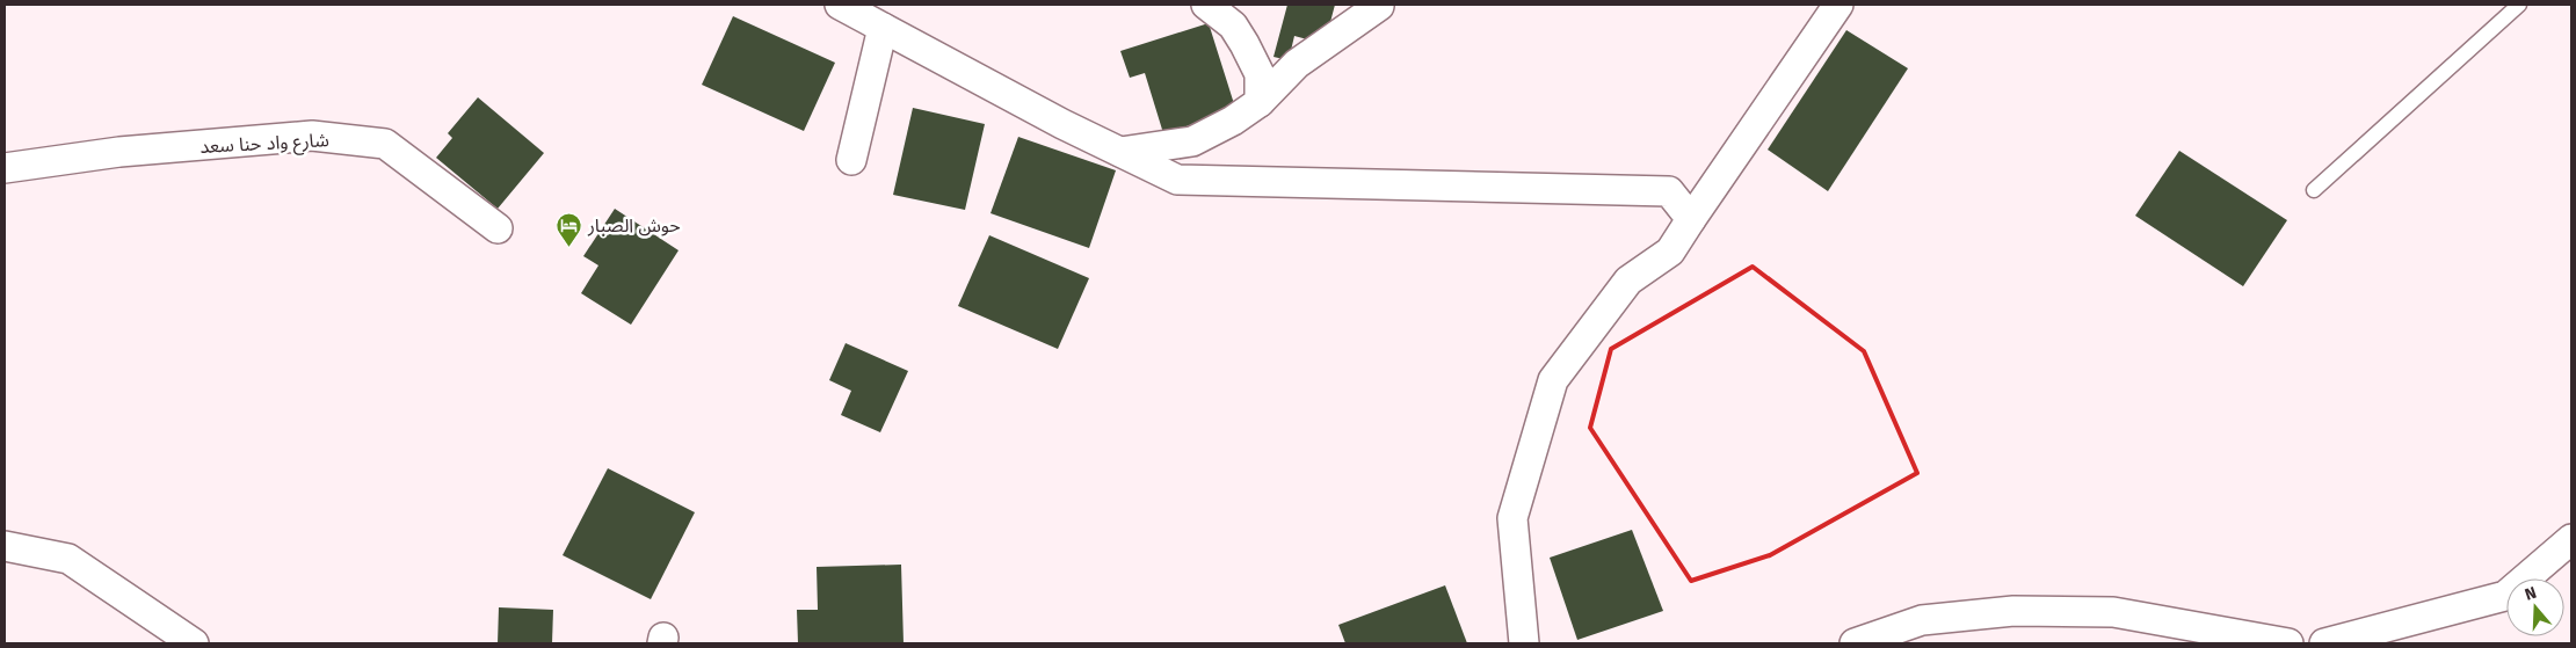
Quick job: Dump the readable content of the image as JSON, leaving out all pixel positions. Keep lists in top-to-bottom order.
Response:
{
  "streets": {
    "street": ["شارع واد حنا سعد"]
  },
  "places": {
    "hotel": ["حوش الصبار"]
  },
  "north": "top"
}
